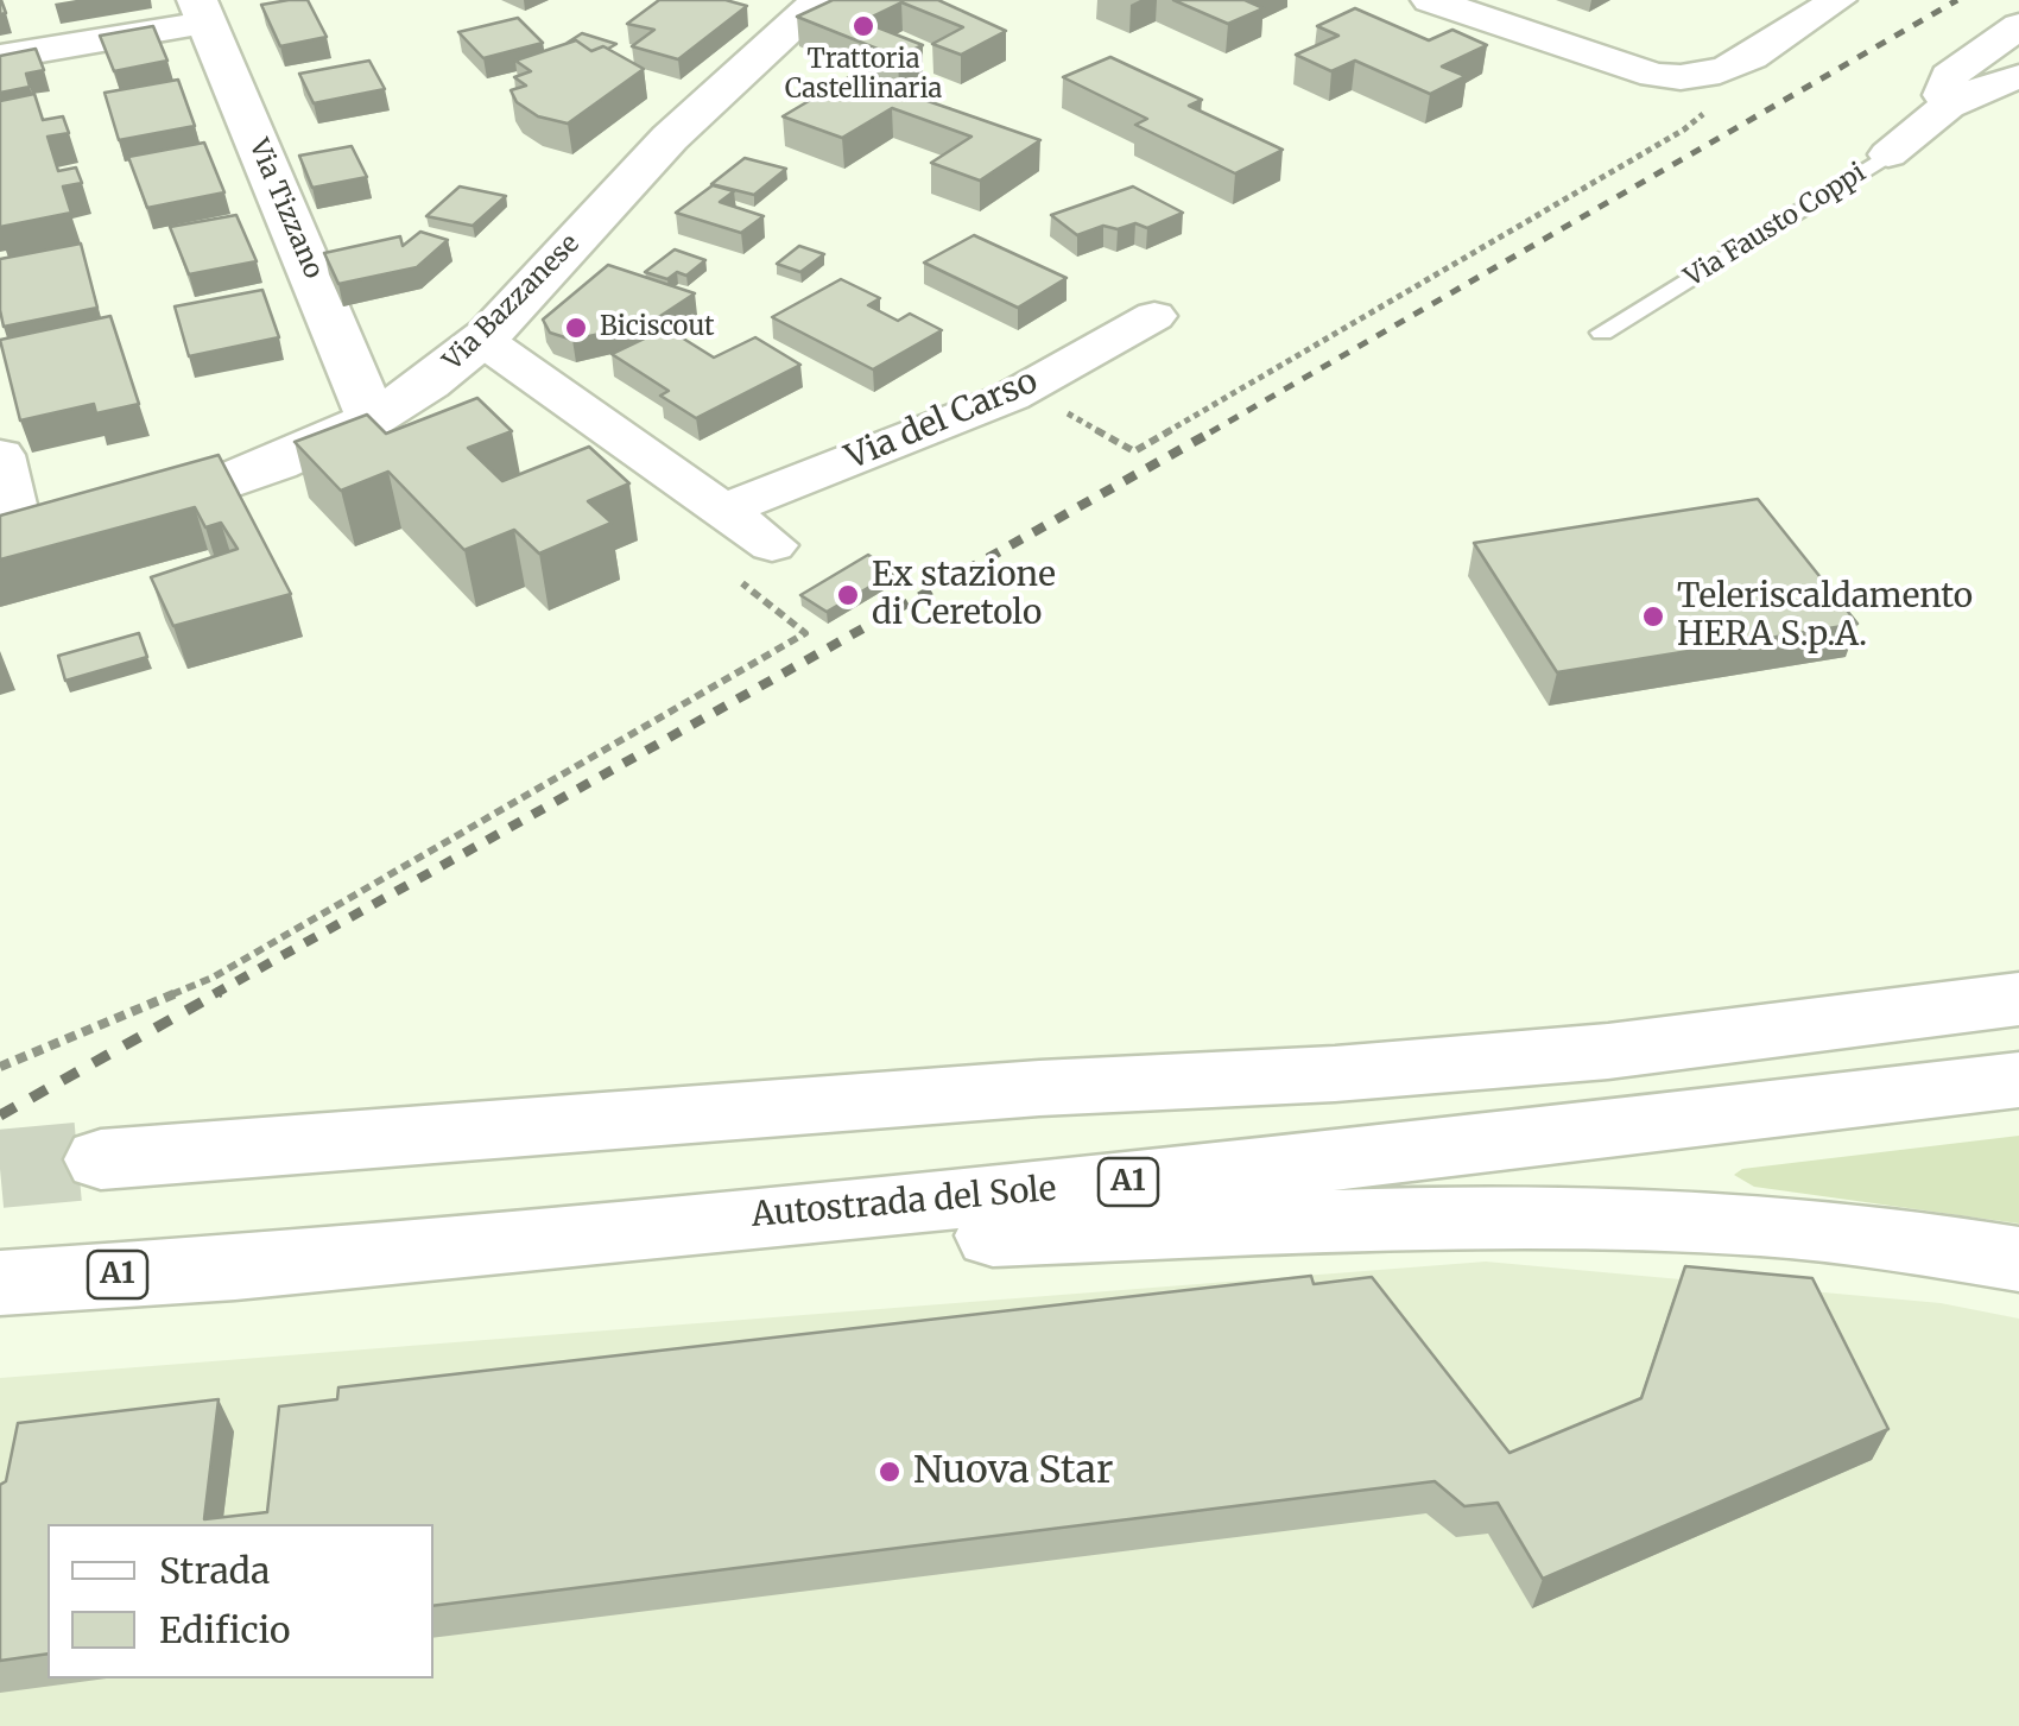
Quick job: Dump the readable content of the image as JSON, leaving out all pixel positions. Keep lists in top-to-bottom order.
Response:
{
  "streets": {
    "main road": [
      "Via Tizzano",
      "Via Bazzanese",
      "A1",
      "Autostrada del Sole"
    ],
    "street": ["Via Fausto Coppi", "Via del Carso"]
  },
  "crossings": [
    ["Via Tizzano", "Via Bazzanese"]
  ],
  "places": [
    "Trattoria Castellinaria",
    "Biciscout",
    "Ex stazione di Ceretolo",
    "Teleriscaldamento HERA S.p.A.",
    "Nuova Star"
  ],
  "legend": ["Strada", "Edificio"]
}
